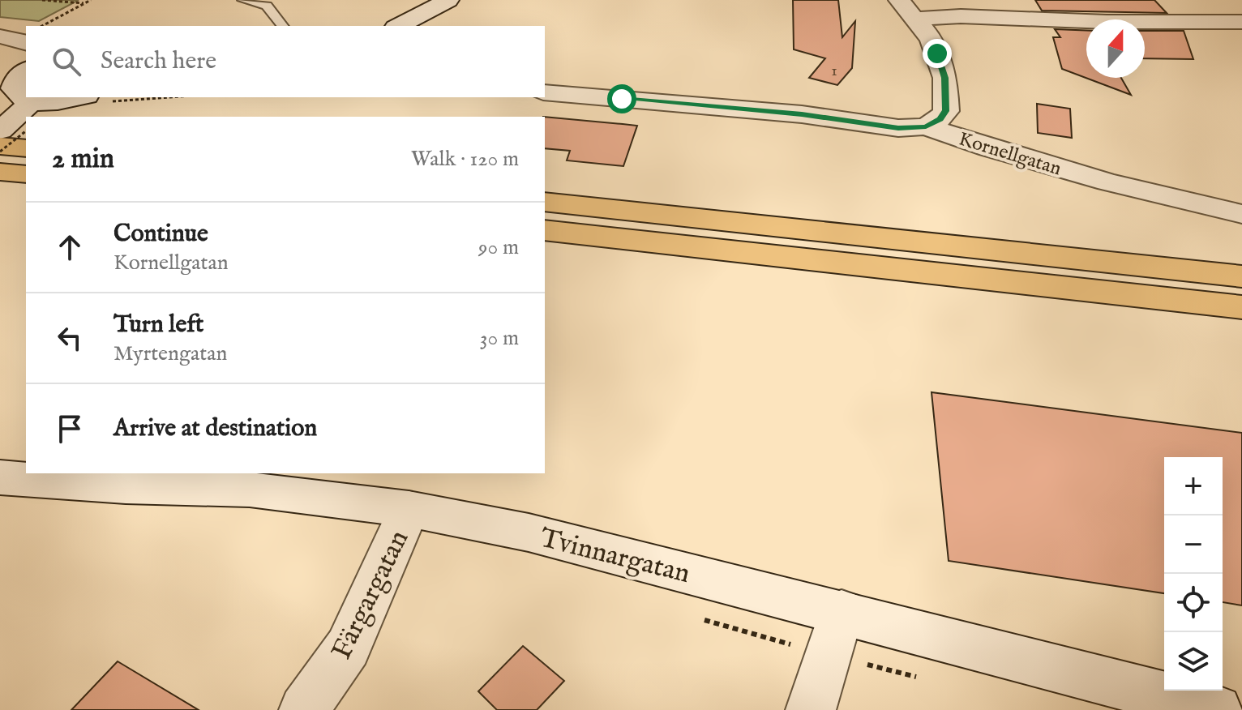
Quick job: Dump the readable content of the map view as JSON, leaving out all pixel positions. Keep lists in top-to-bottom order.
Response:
{
  "streets": {
    "street": ["Kornellgatan", "Tvinnargatan", "Färgargatan"]
  },
  "crossings": [
    ["Tvinnargatan", "Färgargatan"]
  ],
  "house_numbers": ["1"],
  "north": "top",
  "page": {
    "search": "Search here",
    "heading": ["2 min", "Walk · 120 m"],
    "list": [
      ["Continue", "Kornellgatan", "90 m"],
      ["Turn left", "Myrtengatan", "30 m"],
      "Arrive at destination"
    ],
    "map_buttons": ["+", "−"]
  }
}
